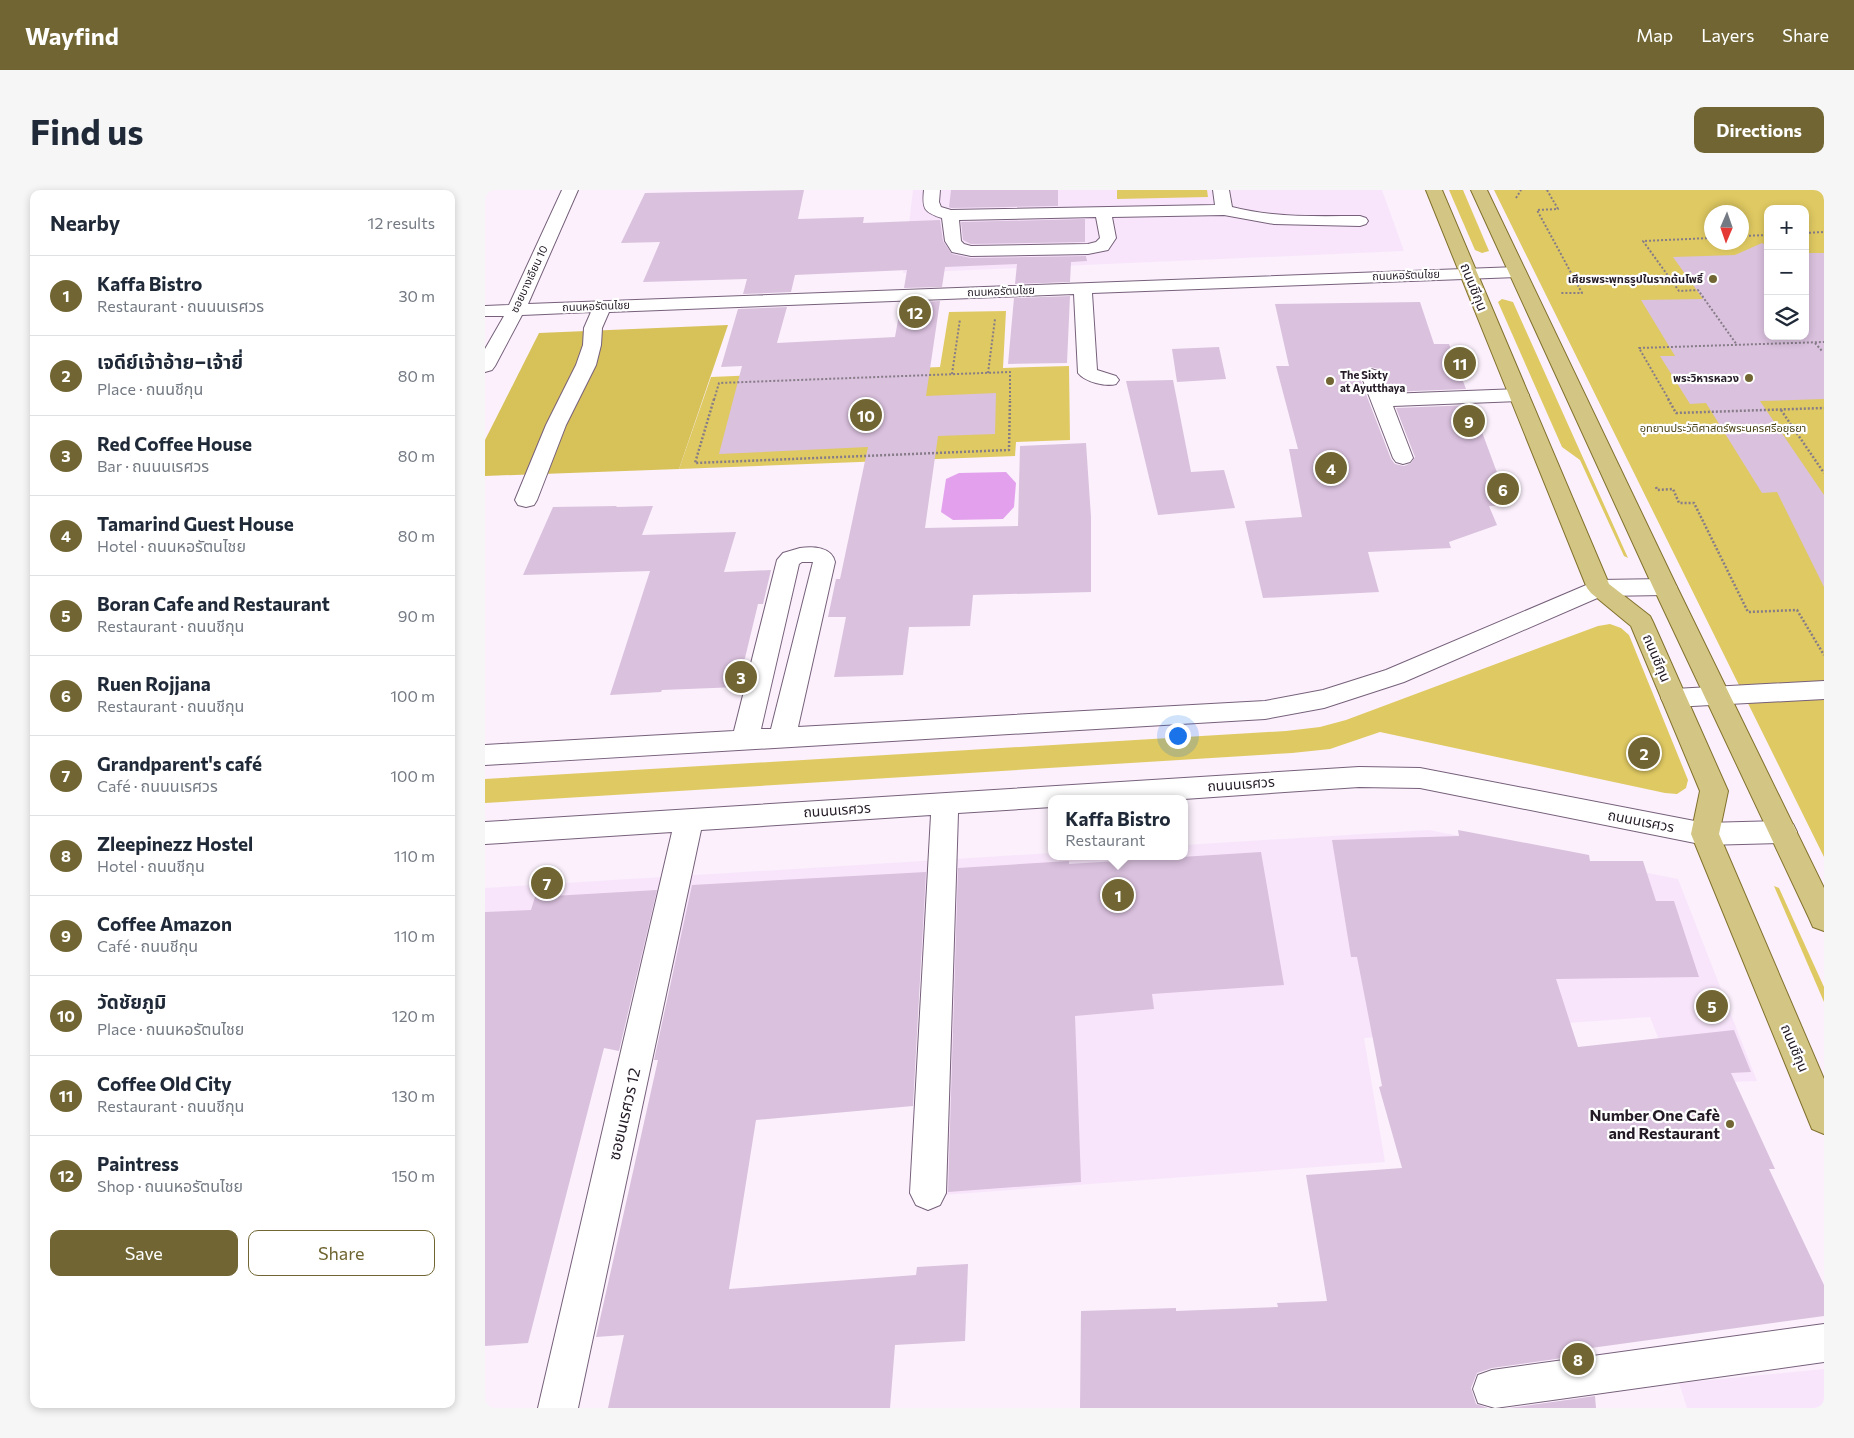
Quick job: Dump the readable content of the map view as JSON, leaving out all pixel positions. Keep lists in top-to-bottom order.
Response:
{
  "streets": {
    "main road": ["ถนนชีกุน"],
    "street": [
      "ถนนหอรัตนไชย",
      "ซอยบางเอียน 10",
      "ถนนนเรศวร",
      "ซอยนเรศวร 12"
    ]
  },
  "crossings": [
    ["ถนนหอรัตนไชย", "ซอยบางเอียน 10"],
    ["ถนนหอรัตนไชย", "ถนนชีกุน"],
    ["ถนนชีกุน", "ถนนนเรศวร"],
    ["ถนนนเรศวร", "ซอยนเรศวร 12"]
  ],
  "parks": ["อุทยานประวัติศาสตร์พระนครศรีอยุธยา"],
  "places": [
    "เศียรพระพุทธรูปในรากต้นโพธิ์",
    "พระวิหารหลวง",
    "The Sixty at Ayutthaya",
    "Number One Cafè and Restaurant"
  ],
  "north": "bottom",
  "page": {
    "header": "Wayfind",
    "nav": ["Map", "Layers", "Share"],
    "buttons": [
      "Directions",
      ["Save", "Share"]
    ],
    "title": "Find us",
    "heading": ["Nearby", "12 results"],
    "map_buttons": ["+", "−"],
    "list": [
      {
        "mark": "1",
        "name": "Kaffa Bistro",
        "note": "Restaurant · ถนนนเรศวร",
        "value": "30 m"
      },
      {
        "mark": "2",
        "name": "เจดีย์เจ้าอ้าย–เจ้ายี่",
        "note": "Place · ถนนชีกุน",
        "value": "80 m"
      },
      {
        "mark": "3",
        "name": "Red Coffee House",
        "note": "Bar · ถนนนเรศวร",
        "value": "80 m"
      },
      {
        "mark": "4",
        "name": "Tamarind Guest House",
        "note": "Hotel · ถนนหอรัตนไชย",
        "value": "80 m"
      },
      {
        "mark": "5",
        "name": "Boran Cafe and Restaurant",
        "note": "Restaurant · ถนนชีกุน",
        "value": "90 m"
      },
      {
        "mark": "6",
        "name": "Ruen Rojjana",
        "note": "Restaurant · ถนนชีกุน",
        "value": "100 m"
      },
      {
        "mark": "7",
        "name": "Grandparent's café",
        "note": "Café · ถนนนเรศวร",
        "value": "100 m"
      },
      {
        "mark": "8",
        "name": "Zleepinezz Hostel",
        "note": "Hotel · ถนนชีกุน",
        "value": "110 m"
      },
      {
        "mark": "9",
        "name": "Coffee Amazon",
        "note": "Café · ถนนชีกุน",
        "value": "110 m"
      },
      {
        "mark": "10",
        "name": "วัดชัยภูมิ",
        "note": "Place · ถนนหอรัตนไชย",
        "value": "120 m"
      },
      {
        "mark": "11",
        "name": "Coffee Old City",
        "note": "Restaurant · ถนนชีกุน",
        "value": "130 m"
      },
      {
        "mark": "12",
        "name": "Paintress",
        "note": "Shop · ถนนหอรัตนไชย",
        "value": "150 m"
      }
    ],
    "pins": [
      "12",
      "11",
      "10",
      "9",
      "4",
      "6",
      "3",
      "2",
      "7",
      "1",
      "5",
      "8"
    ],
    "popup": ["Kaffa Bistro", "Restaurant"]
  }
}
